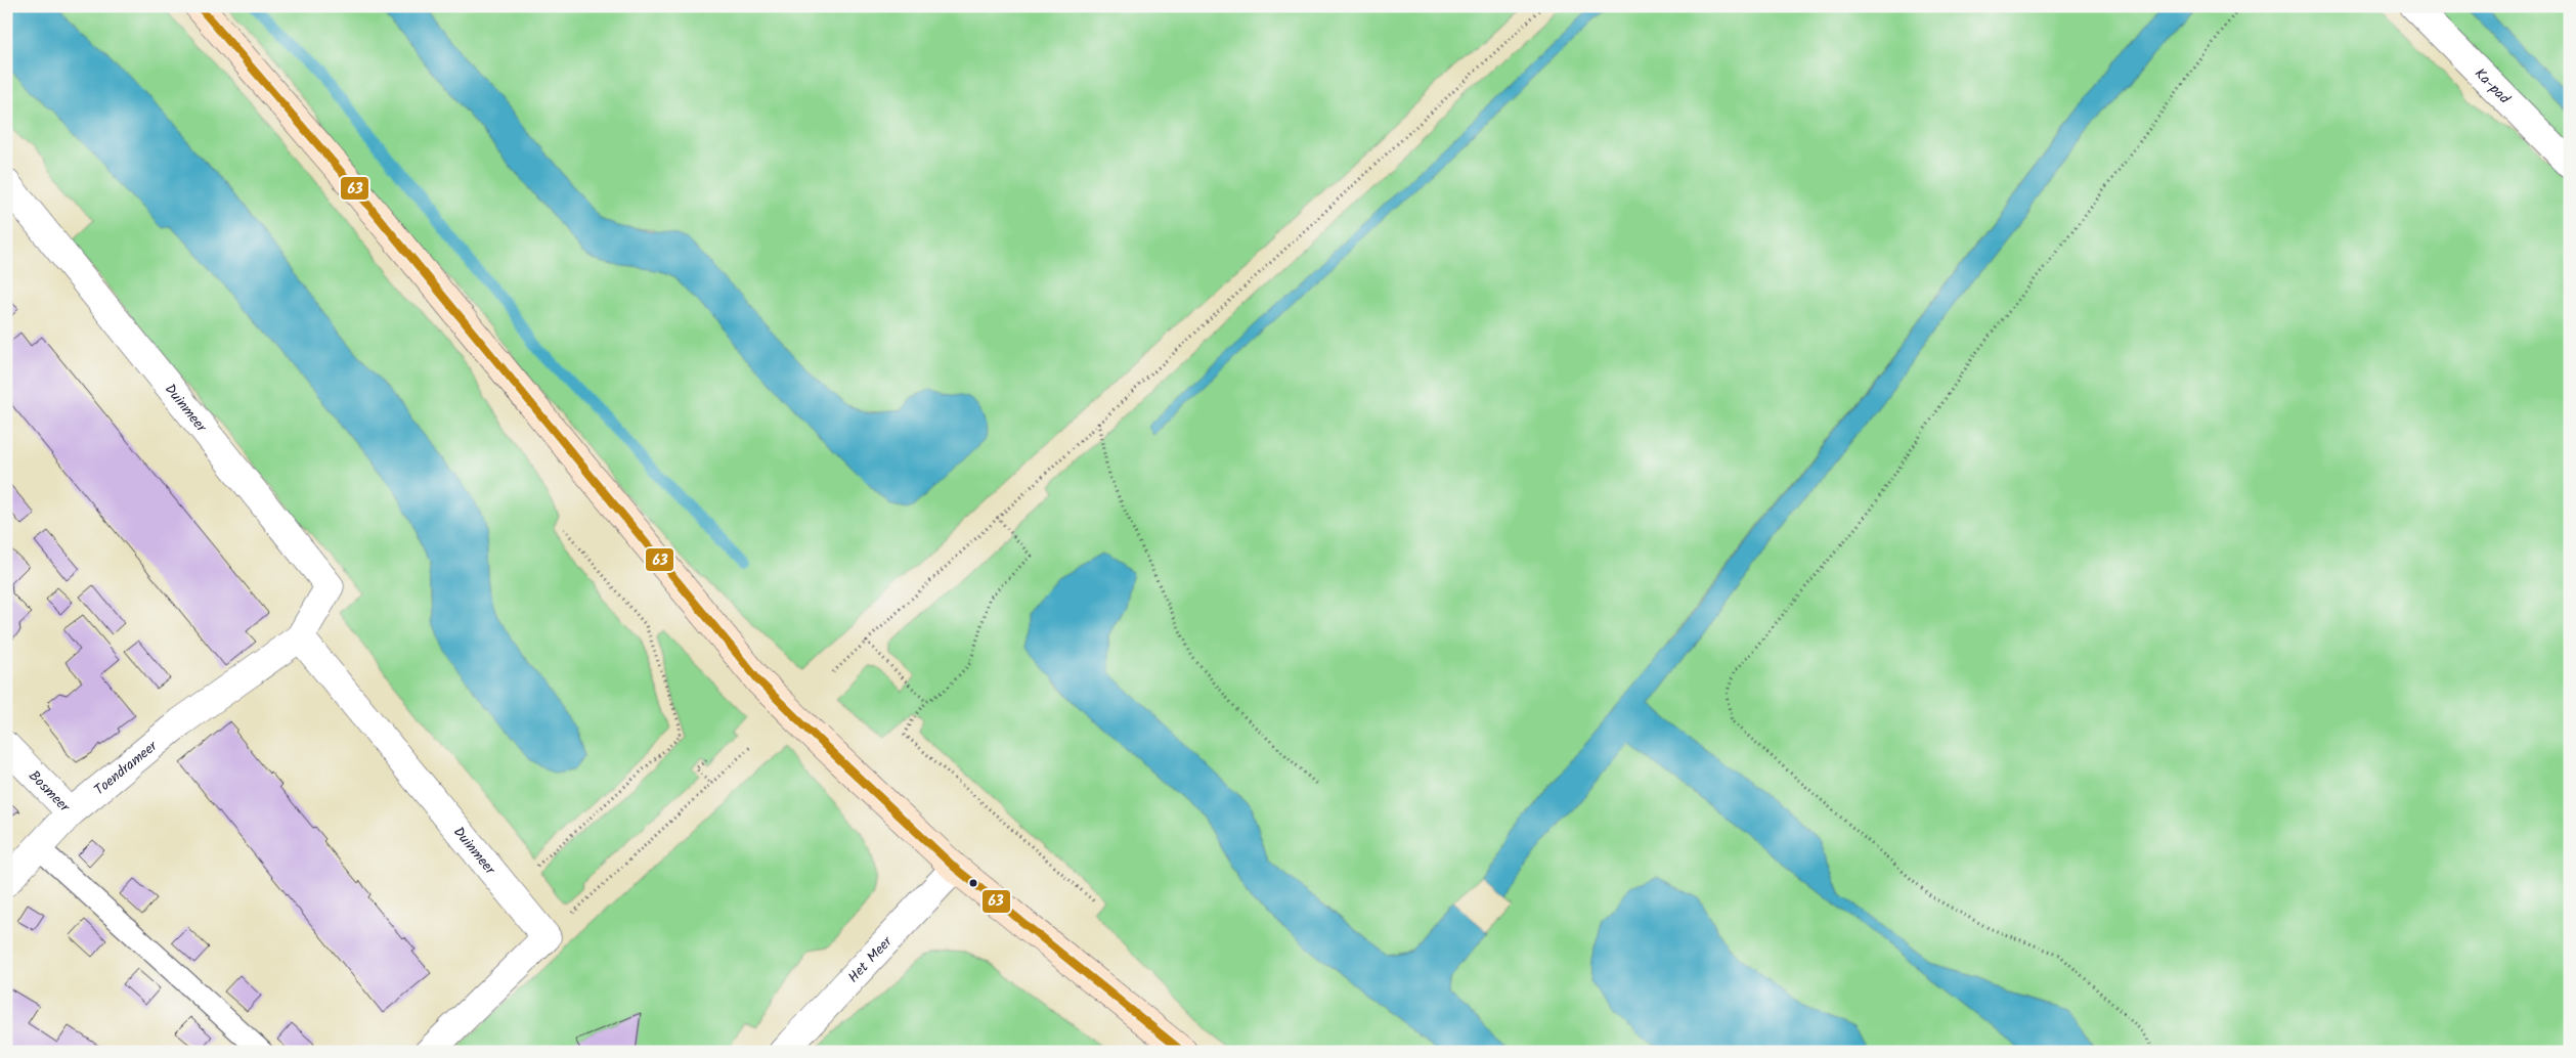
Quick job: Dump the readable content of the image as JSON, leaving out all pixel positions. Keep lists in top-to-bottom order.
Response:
{
  "streets": {
    "street": [
      "Ka-pad",
      "Duinmeer",
      "Toendrameer",
      "Bosmeer",
      "Het Meer"
    ]
  },
  "crossings": [
    ["Duinmeer", "Toendrameer"],
    ["Toendrameer", "Bosmeer"]
  ],
  "lines": ["transit line 63"]
}
